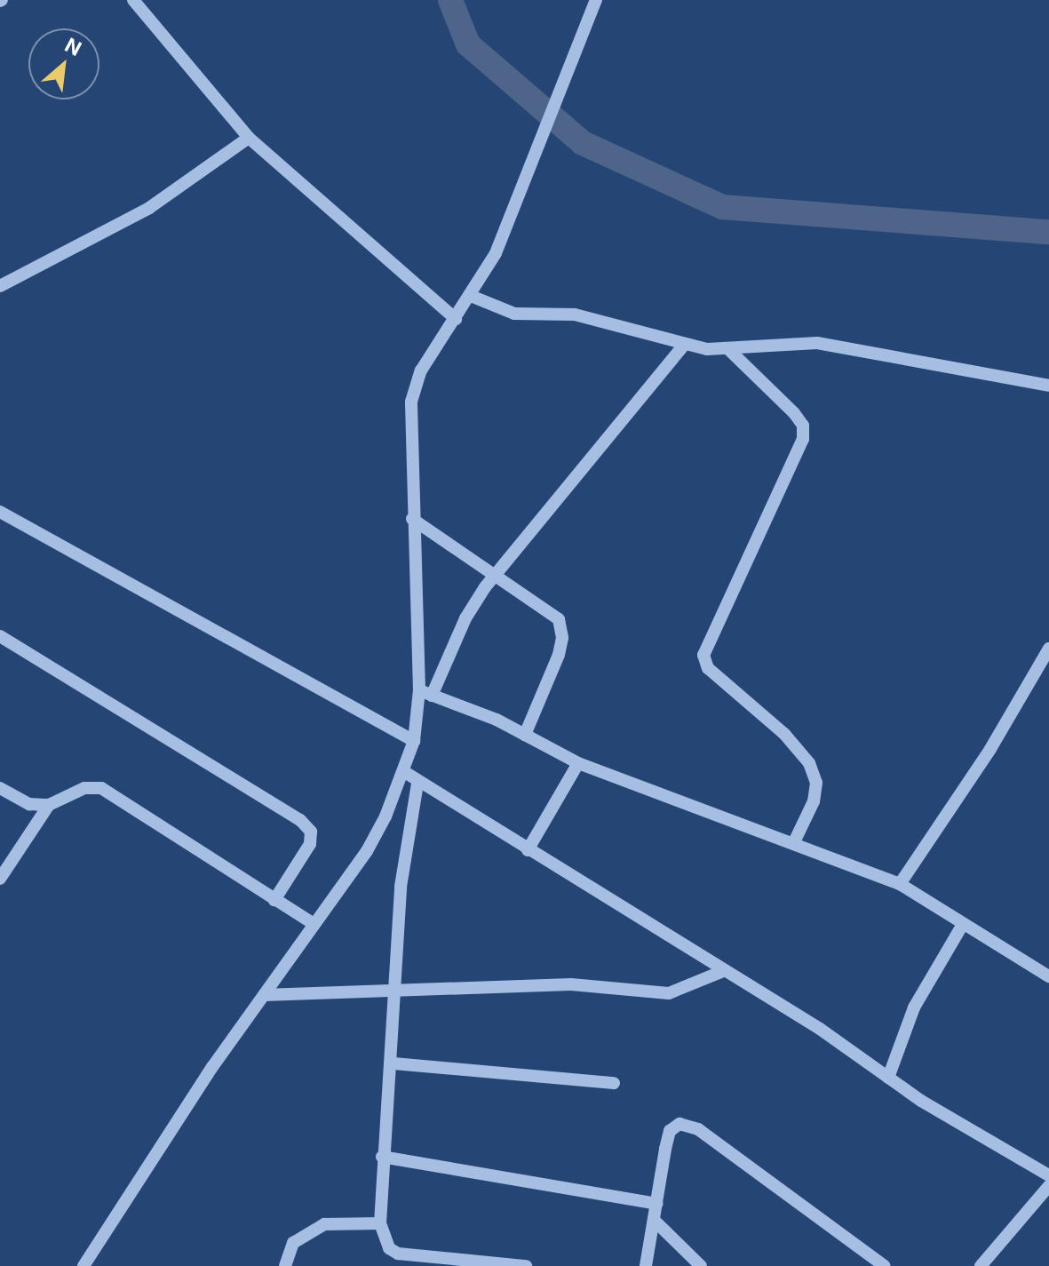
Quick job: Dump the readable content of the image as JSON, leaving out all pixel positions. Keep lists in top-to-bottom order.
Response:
{
  "north": "top right"
}
